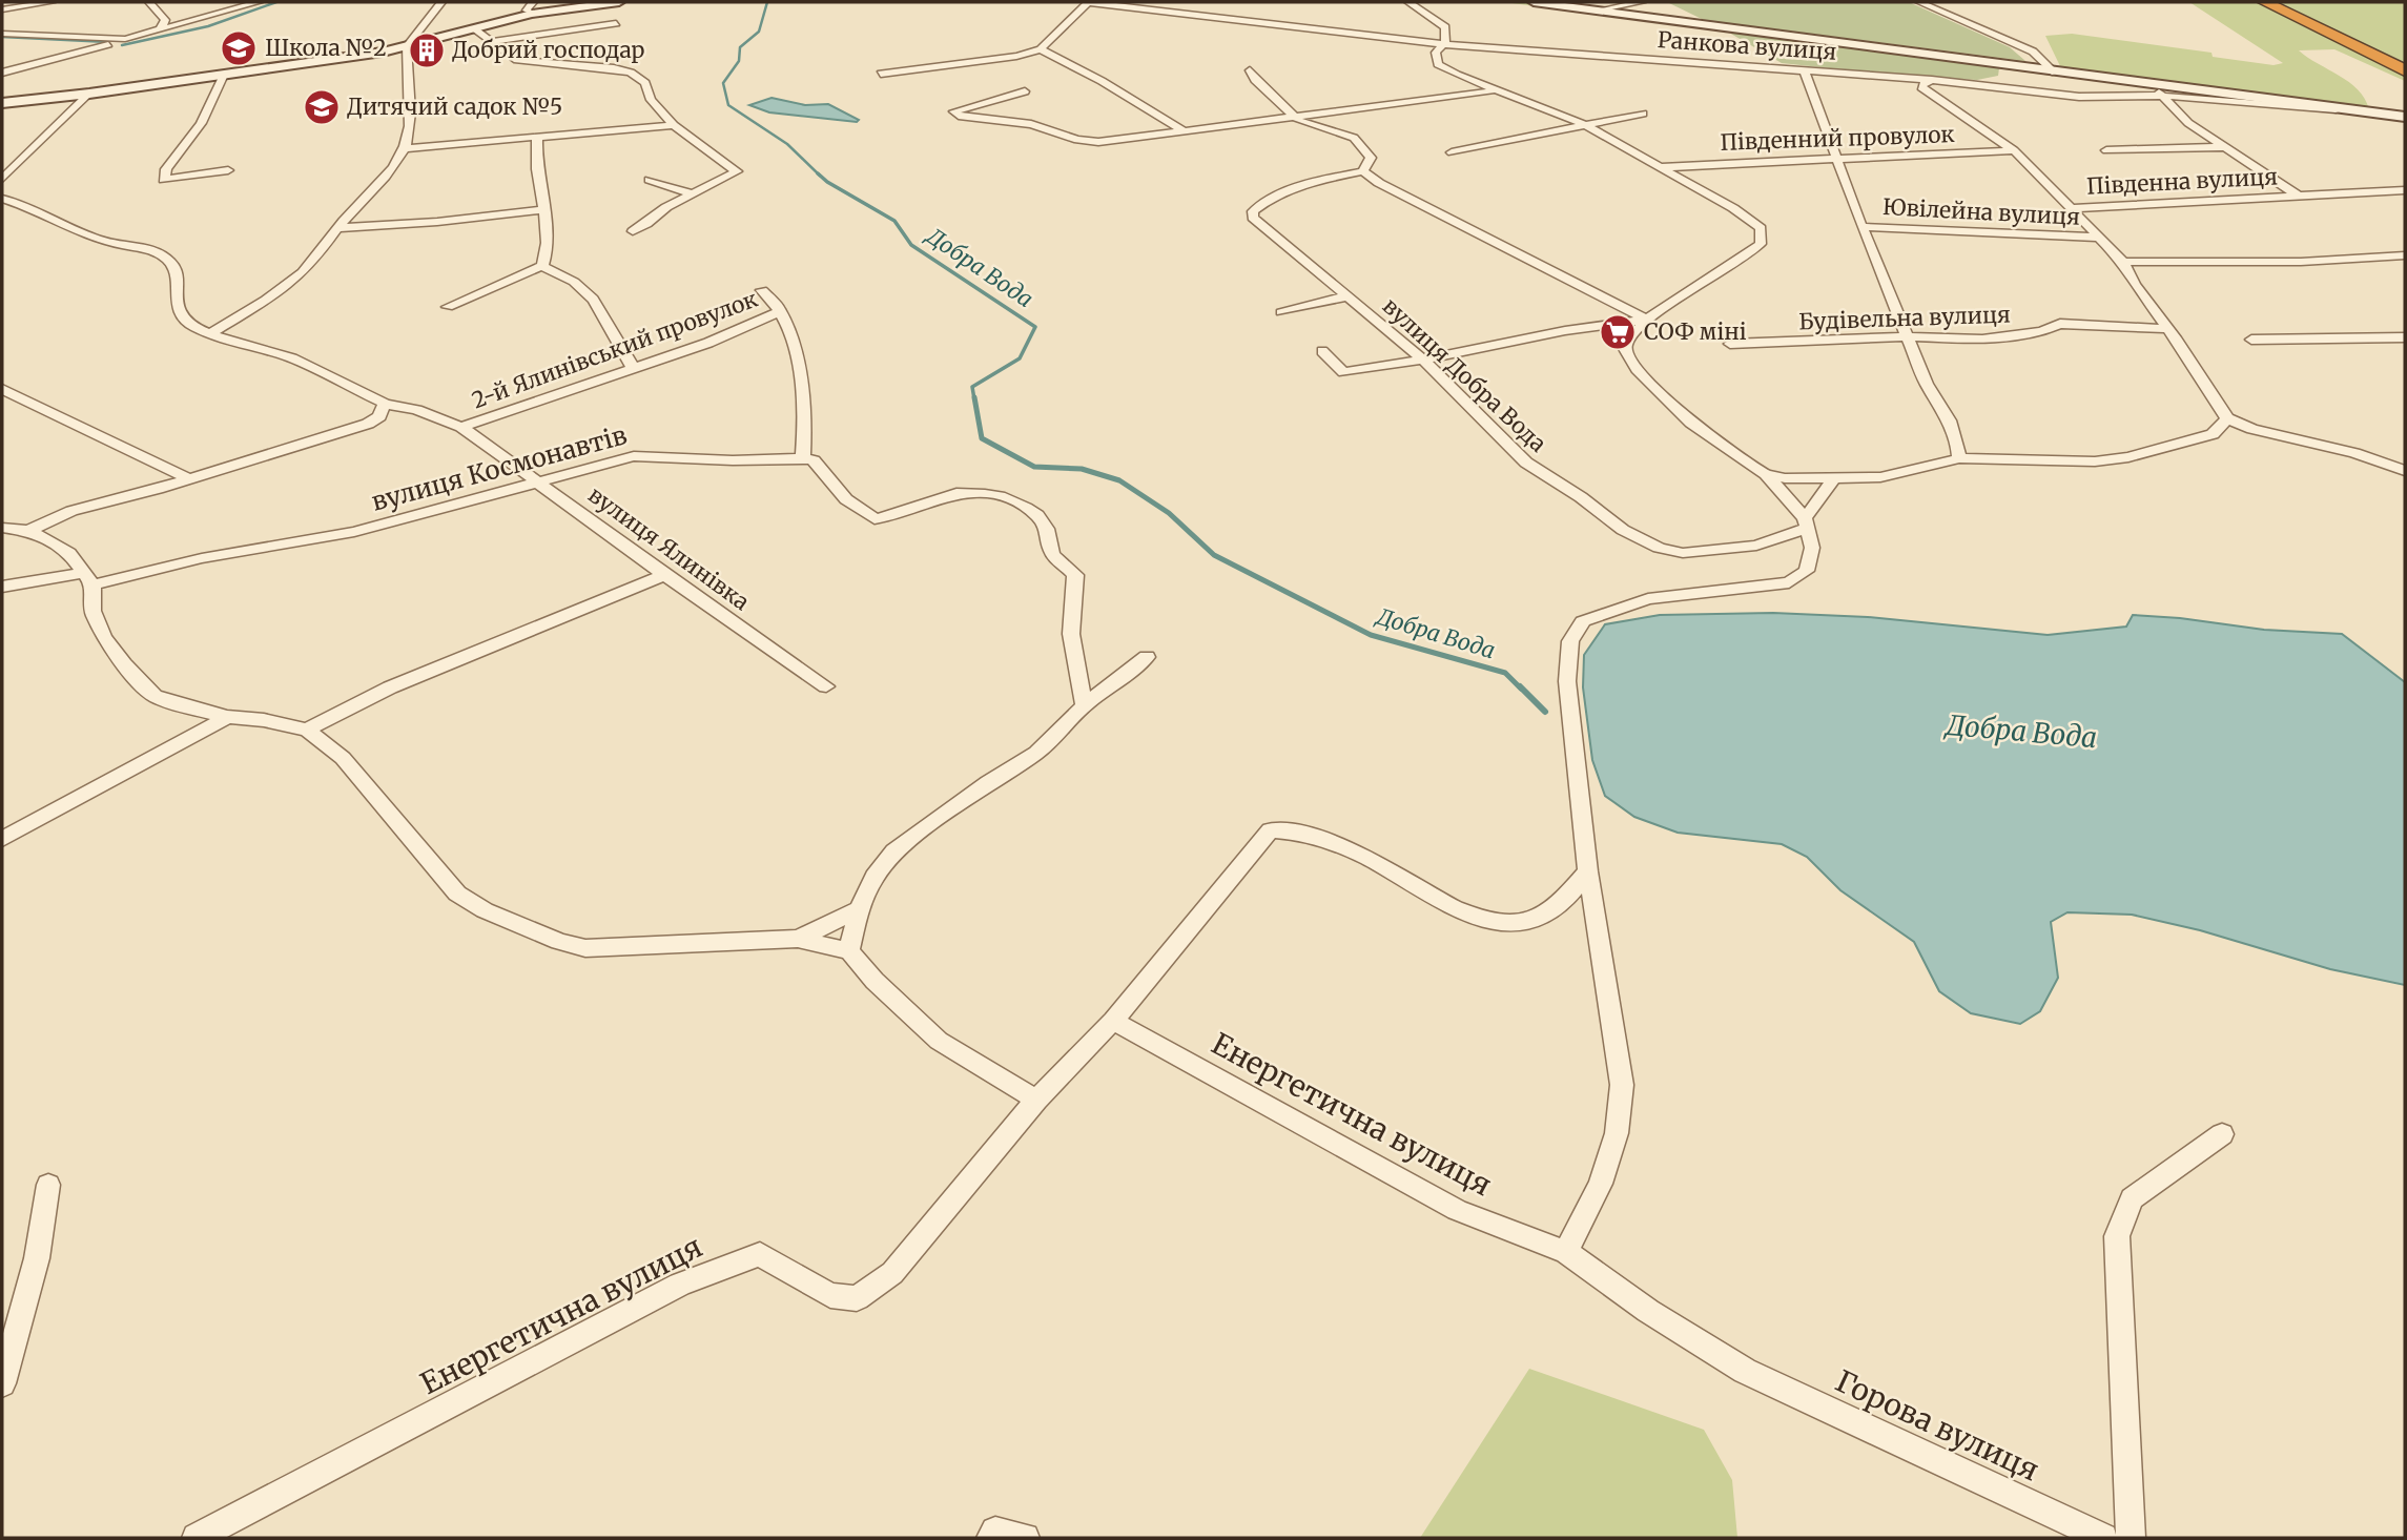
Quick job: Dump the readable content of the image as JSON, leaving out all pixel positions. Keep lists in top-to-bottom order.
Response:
{
  "streets": {
    "street": [
      "Ранкова вулиця",
      "Південний провулок",
      "Південна вулиця",
      "Ювілейна вулиця",
      "Будівельна вулиця",
      "2-й Ялинівський провулок",
      "вулиця Добра Вода",
      "вулиця Космонавтів",
      "вулиця Ялинівка",
      "Енергетична вулиця",
      "Горова вулиця"
    ]
  },
  "crossings": [
    ["Ранкова вулиця", "Південна вулиця"],
    ["Ранкова вулиця", "Ювілейна вулиця"],
    ["Південний провулок", "Ювілейна вулиця"],
    ["Ювілейна вулиця", "Будівельна вулиця"],
    ["2-й Ялинівський провулок", "вулиця Космонавтів"],
    ["2-й Ялинівський провулок", "вулиця Ялинівка"],
    ["вулиця Космонавтів", "вулиця Ялинівка"],
    ["Енергетична вулиця", "Горова вулиця"]
  ],
  "water": ["Добра Вода"],
  "places": {
    "school or university": ["Школа №2", "Дитячий садок №5"],
    "building": ["Добрий господар"],
    "supermarket": ["СОФ міні"]
  }
}
